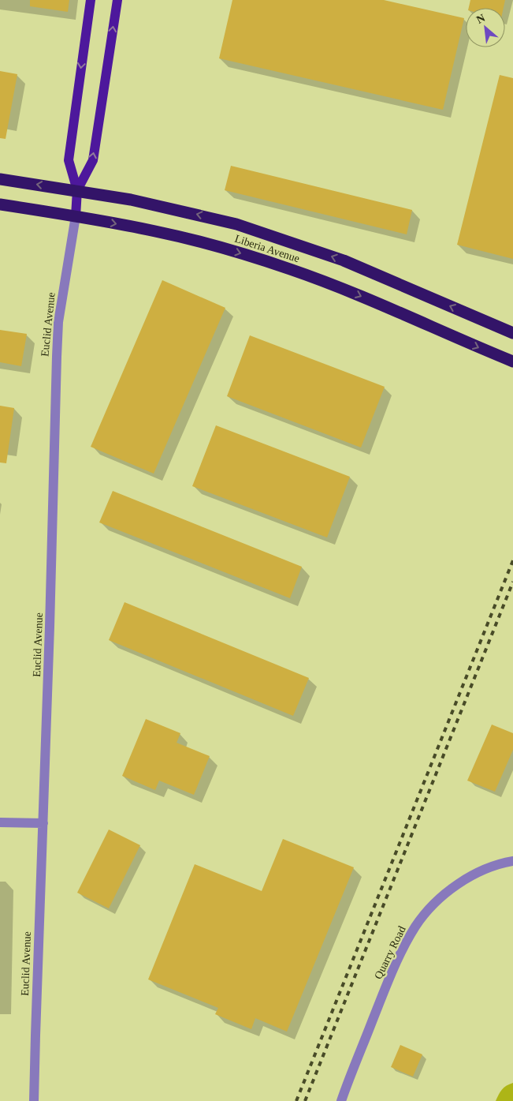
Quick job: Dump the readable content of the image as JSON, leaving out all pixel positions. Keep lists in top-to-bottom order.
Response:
{
  "streets": {
    "highway": ["Liberia Avenue"],
    "main road": ["Euclid Avenue"],
    "street": ["Quarry Road"]
  },
  "crossings": [
    ["Liberia Avenue", "Euclid Avenue"]
  ],
  "north": "top left"
}
